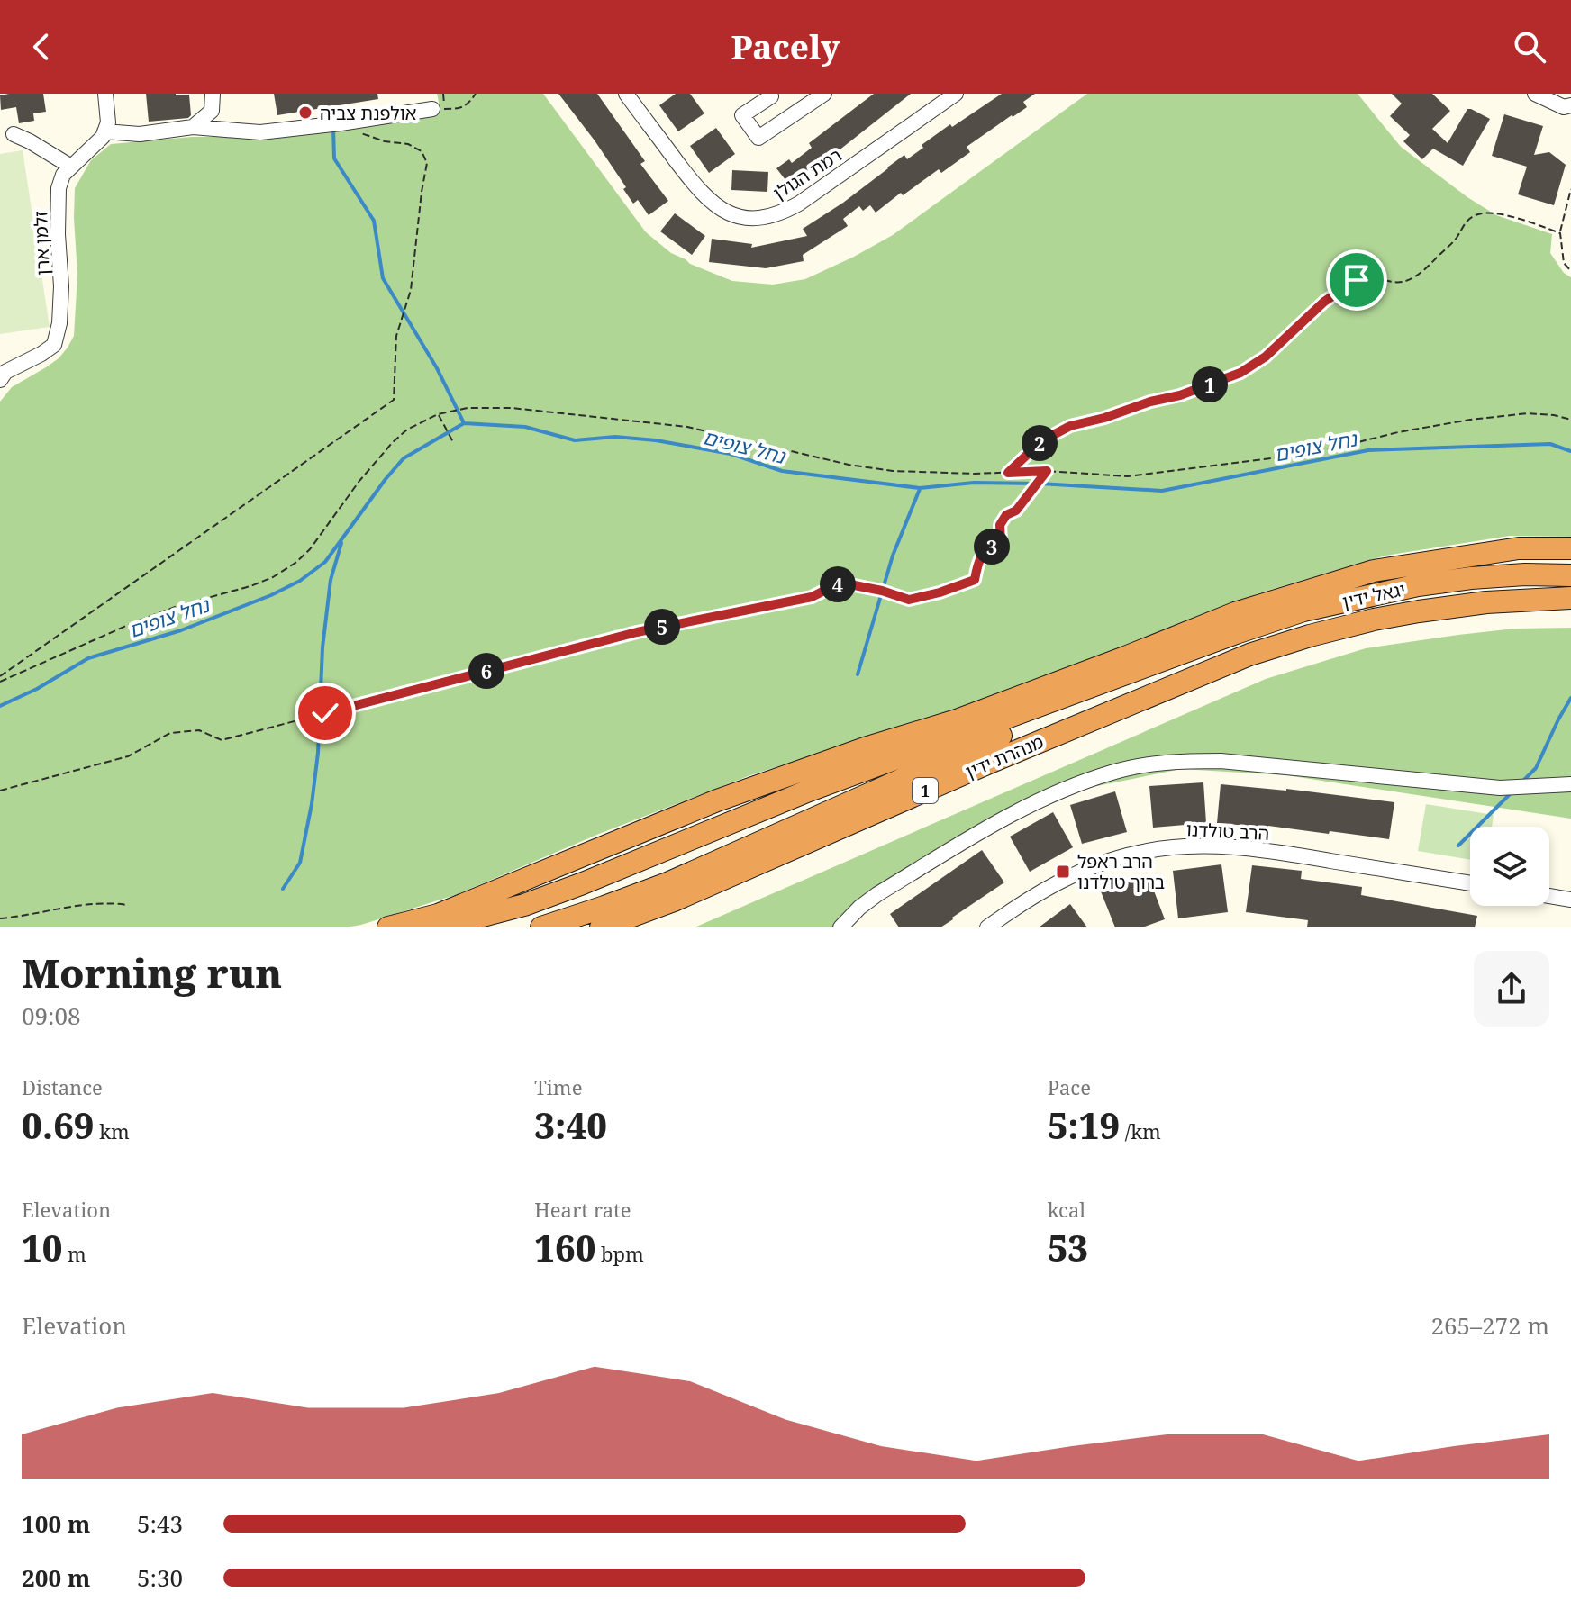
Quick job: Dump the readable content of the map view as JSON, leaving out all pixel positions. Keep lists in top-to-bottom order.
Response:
{
  "streets": {
    "highway": ["יגאל ידין", "מנהרת ידין", "1"],
    "street": ["רמת הגולן", "זלמן ארן", "הרב טולדנו"]
  },
  "crossings": [
    ["יגאל ידין", "מנהרת ידין"]
  ],
  "water": ["נחל צופים"],
  "places": {
    "other": ["אולפנת צביה"],
    "transit": ["הרב ראפל ברוך טולדנו"]
  },
  "page": {
    "header": "Pacely",
    "pins": [
      "1",
      "2",
      "3",
      "4",
      "5",
      "6"
    ],
    "heading": ["Morning run", "09:08"],
    "stats": [
      ["Distance", "0.69 km"],
      ["Time", "3:40"],
      ["Pace", "5:19 /km"],
      ["Elevation", "10 m"],
      ["Heart rate", "160 bpm"],
      ["kcal", "53"]
    ],
    "chart": ["Elevation", "265–272 m"],
    "list": [
      {
        "name": "100 m",
        "note": "5:43"
      },
      {
        "name": "200 m",
        "note": "5:30"
      }
    ]
  }
}
